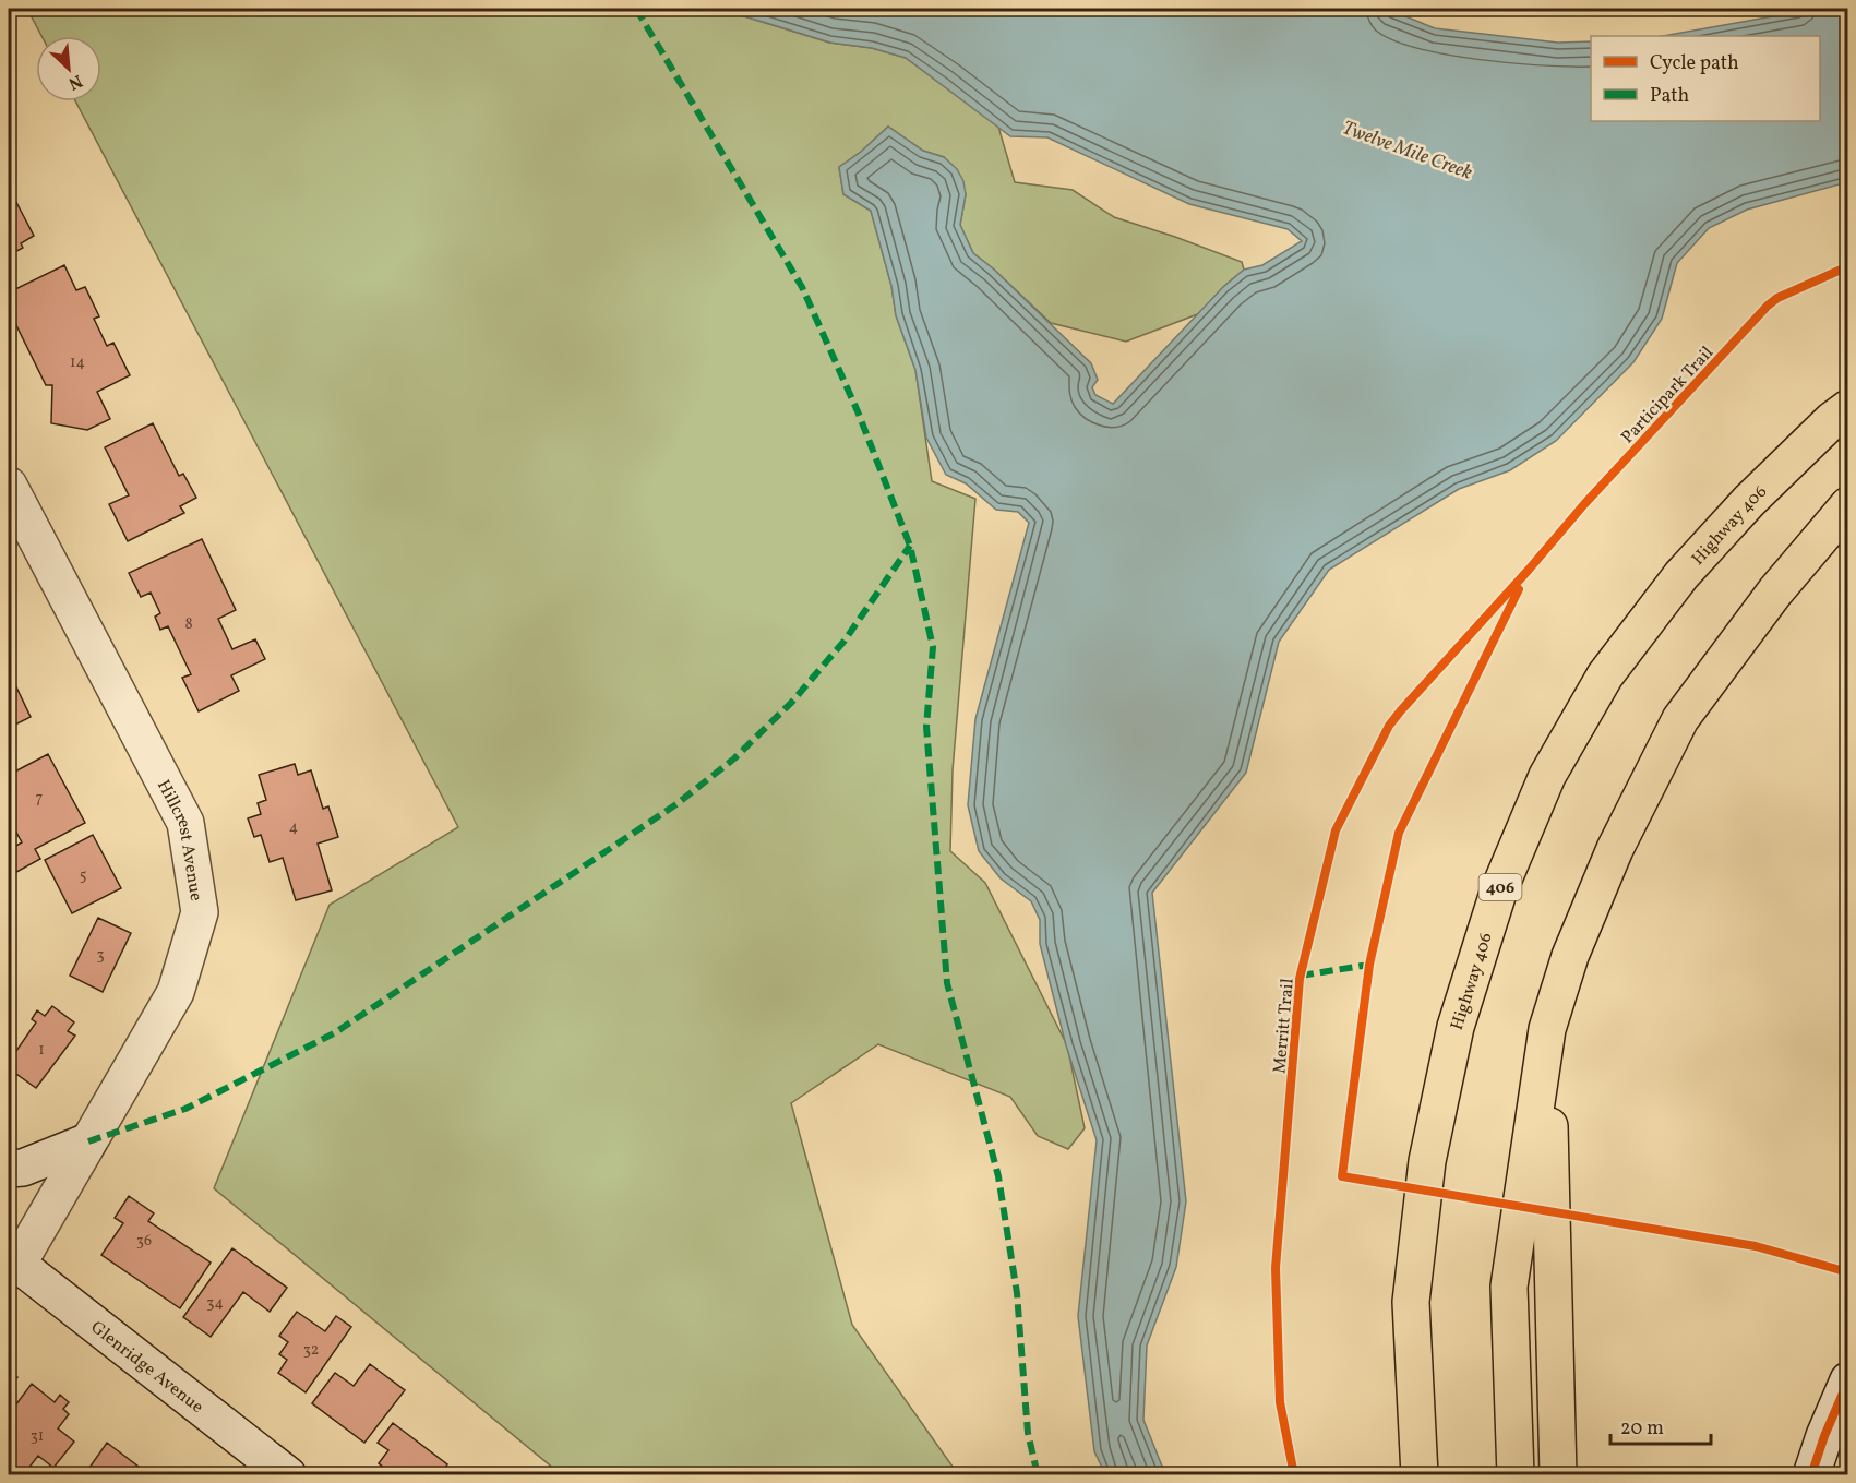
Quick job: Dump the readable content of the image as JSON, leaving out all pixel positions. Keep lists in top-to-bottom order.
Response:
{
  "streets": {
    "highway": ["Highway 406", "406"],
    "street": ["Hillcrest Avenue", "Glenridge Avenue"],
    "cycle path": ["Participark Trail"]
  },
  "crossings": [
    ["Hillcrest Avenue", "Glenridge Avenue"]
  ],
  "water": ["Twelve Mile Creek"],
  "house_numbers": [
    "14",
    "8",
    "7",
    "4",
    "5",
    "3",
    "1",
    "36",
    "34",
    "32",
    "31"
  ],
  "legend": ["Cycle path", "Path"],
  "scale_bar": "20 m",
  "north": "bottom right"
}
